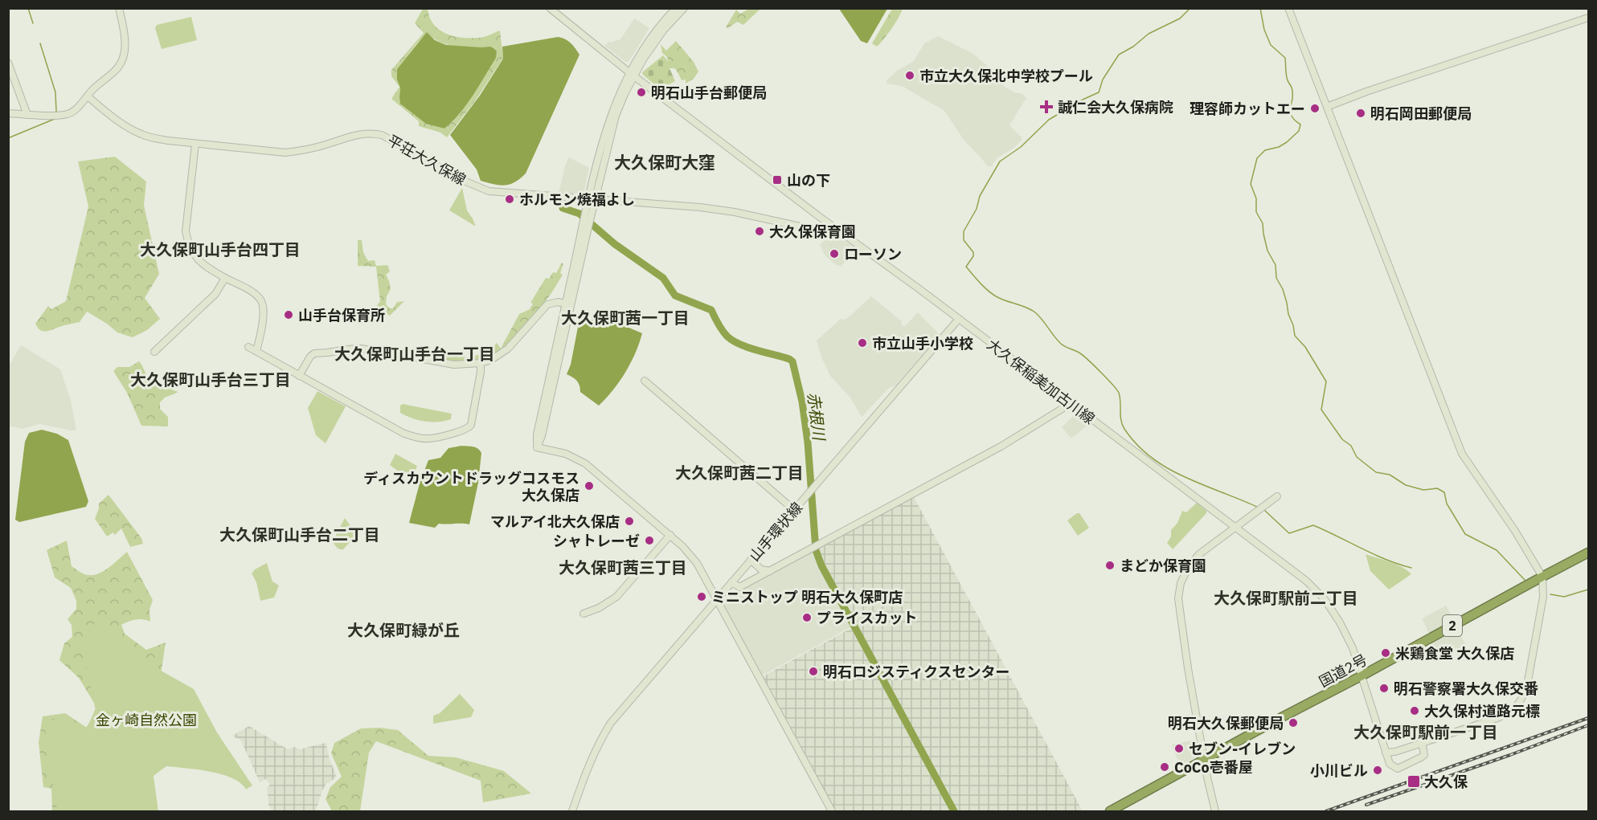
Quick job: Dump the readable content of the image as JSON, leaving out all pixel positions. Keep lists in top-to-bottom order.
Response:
{
  "streets": {
    "highway": ["2", "国道2号"],
    "street": ["平荘大久保線", "大久保稲美加古川線", "山手環状線"]
  },
  "crossings": [
    ["平荘大久保線", "大久保稲美加古川線"],
    ["大久保稲美加古川線", "山手環状線"],
    ["大久保稲美加古川線", "国道2号"]
  ],
  "districts": [
    "大久保町大窪",
    "大久保町山手台四丁目",
    "大久保町茜一丁目",
    "大久保町山手台一丁目",
    "大久保町山手台三丁目",
    "大久保町茜二丁目",
    "大久保町山手台二丁目",
    "大久保町茜三丁目",
    "大久保町駅前二丁目",
    "大久保町緑が丘",
    "大久保町駅前一丁目"
  ],
  "water": ["赤根川"],
  "parks": ["金ヶ崎自然公園"],
  "places": {
    "other": [
      "市立大久保北中学校プール",
      "明石山手台郵便局",
      "理容師カットエー",
      "明石岡田郵便局",
      "ホルモン焼福よし",
      "大久保保育園",
      "ローソン",
      "山手台保育所",
      "市立山手小学校",
      "ディスカウントドラッグコスモス 大久保店",
      "マルアイ北大久保店",
      "シャトレーゼ",
      "まどか保育園",
      "ミニストップ 明石大久保町店",
      "プライスカット",
      "米鶏食堂 大久保店",
      "明石ロジスティクスセンター",
      "明石警察署大久保交番",
      "大久保村道路元標",
      "明石大久保郵便局",
      "セブン-イレブン",
      "CoCo壱番屋",
      "小川ビル"
    ],
    "health": ["誠仁会大久保病院"],
    "transit": ["山の下", "大久保"]
  }
}
